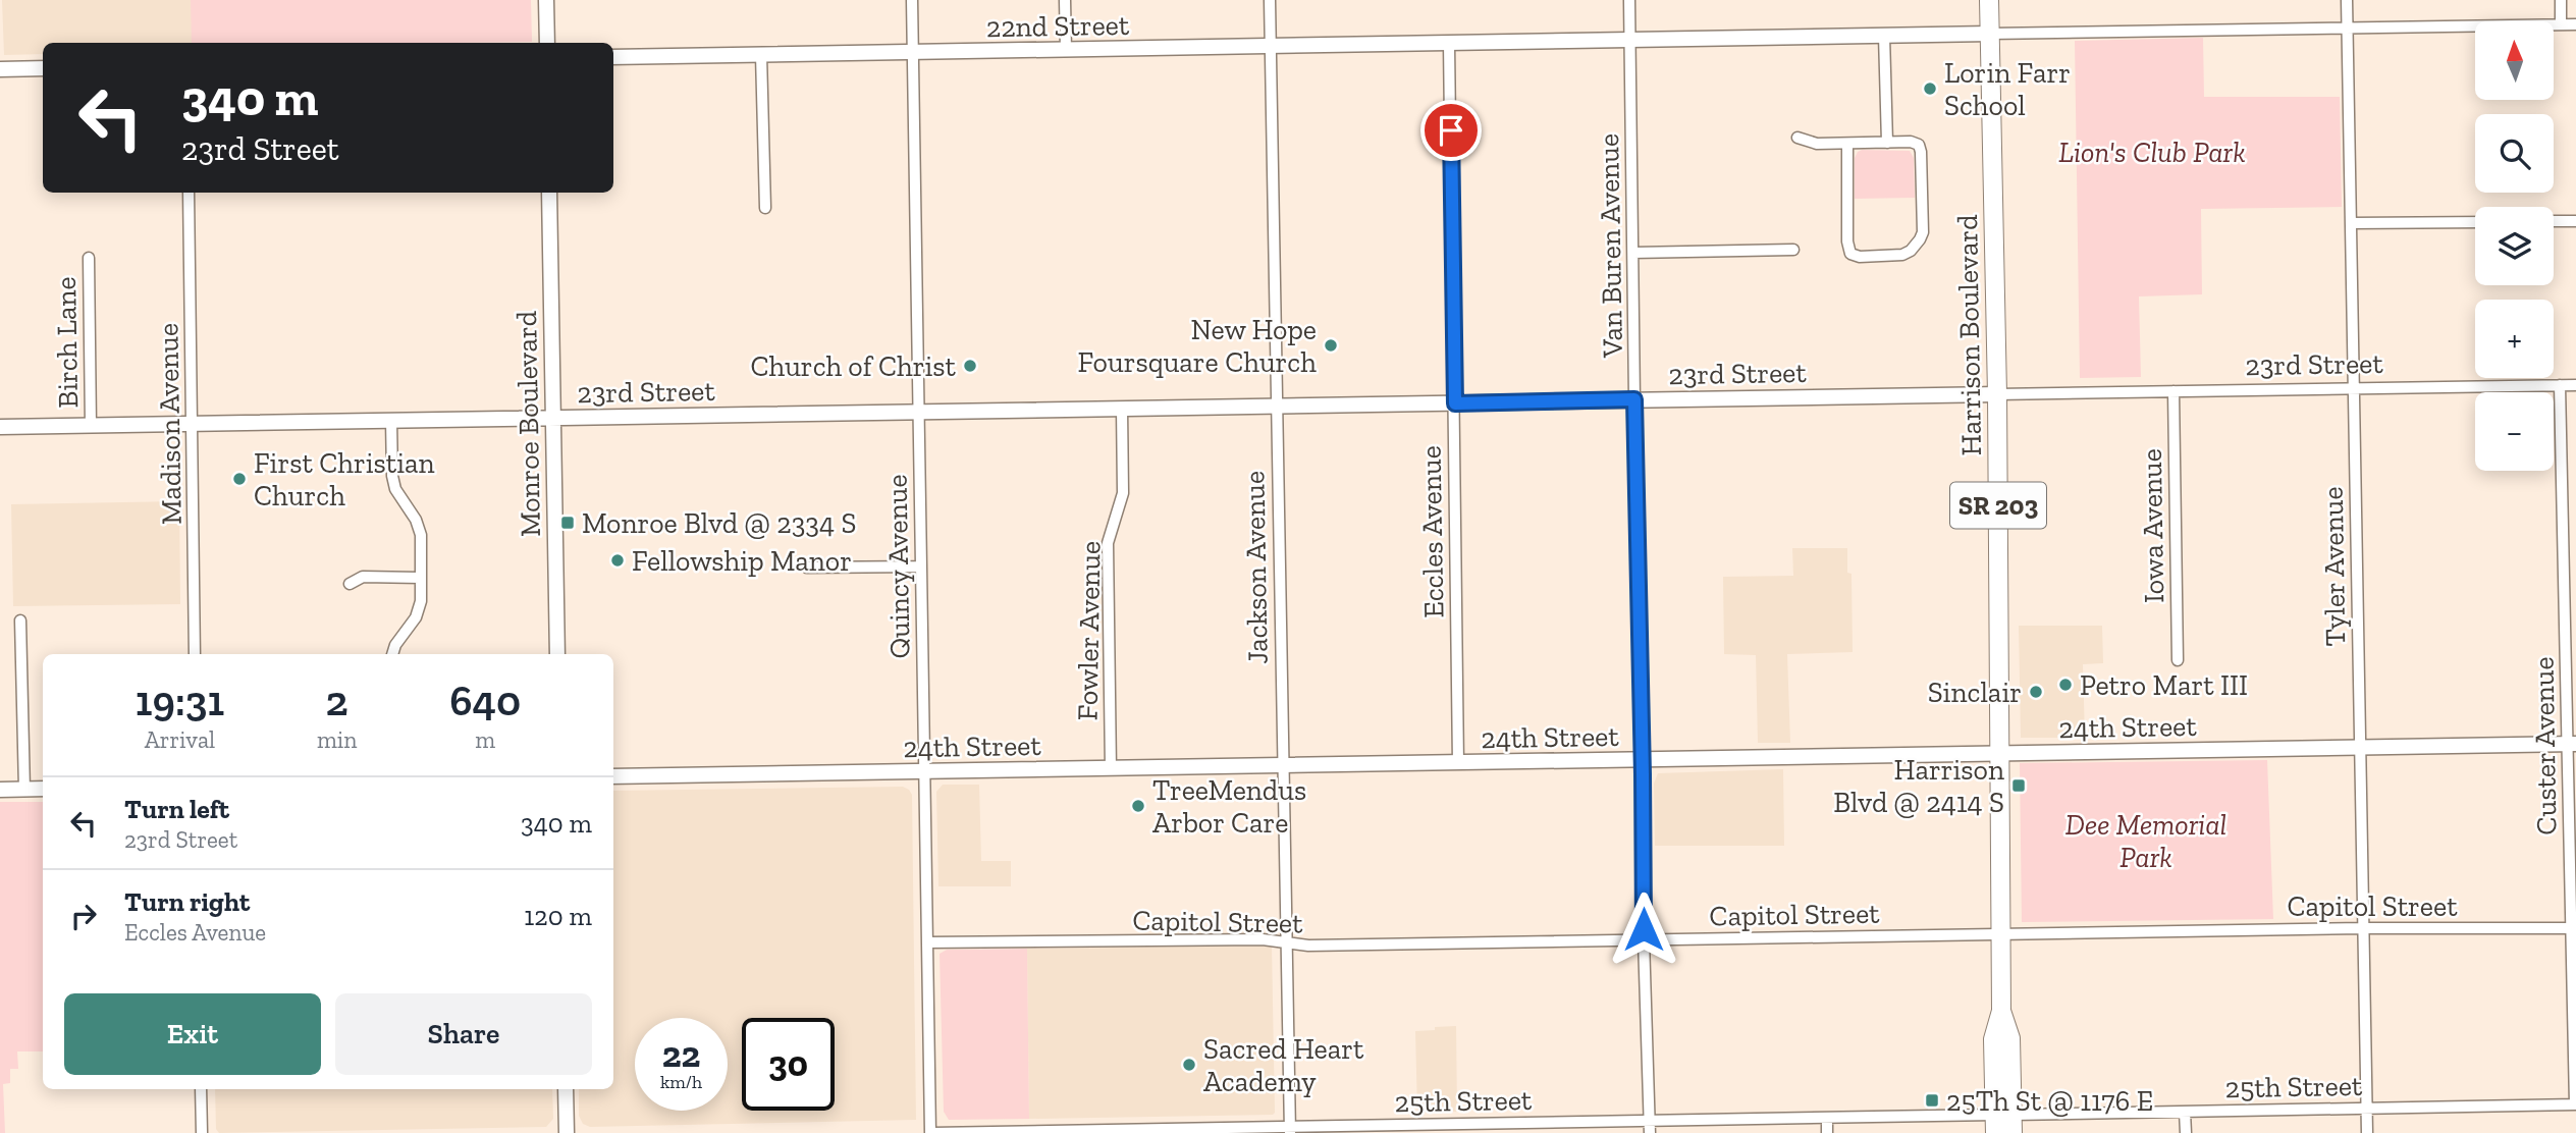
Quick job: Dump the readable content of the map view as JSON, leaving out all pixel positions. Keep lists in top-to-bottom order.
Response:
{
  "streets": {
    "main road": ["Harrison Boulevard", "SR 203"],
    "street": [
      "22nd Street",
      "Van Buren Avenue",
      "Birch Lane",
      "23rd Street",
      "Madison Avenue",
      "Monroe Boulevard",
      "Iowa Avenue",
      "Eccles Avenue",
      "Quincy Avenue",
      "Tyler Avenue",
      "Jackson Avenue",
      "Fowler Avenue",
      "24th Street",
      "Custer Avenue",
      "Capitol Street",
      "25th Street"
    ]
  },
  "crossings": [
    ["22nd Street", "Van Buren Avenue"],
    ["22nd Street", "Harrison Boulevard"],
    ["22nd Street", "Eccles Avenue"],
    ["22nd Street", "Quincy Avenue"],
    ["22nd Street", "Tyler Avenue"],
    ["22nd Street", "Jackson Avenue"],
    ["Van Buren Avenue", "23rd Street"],
    ["Van Buren Avenue", "24th Street"],
    ["Van Buren Avenue", "Capitol Street"],
    ["Van Buren Avenue", "25th Street"],
    ["Harrison Boulevard", "23rd Street"],
    ["Harrison Boulevard", "24th Street"],
    ["Harrison Boulevard", "Capitol Street"],
    ["Harrison Boulevard", "25th Street"],
    ["Birch Lane", "23rd Street"],
    ["23rd Street", "Madison Avenue"],
    ["23rd Street", "Monroe Boulevard"],
    ["23rd Street", "Iowa Avenue"],
    ["23rd Street", "Eccles Avenue"],
    ["23rd Street", "Quincy Avenue"],
    ["23rd Street", "Tyler Avenue"],
    ["23rd Street", "Jackson Avenue"],
    ["23rd Street", "Fowler Avenue"],
    ["23rd Street", "Custer Avenue"],
    ["Eccles Avenue", "24th Street"],
    ["Quincy Avenue", "24th Street"],
    ["Quincy Avenue", "Capitol Street"],
    ["Quincy Avenue", "25th Street"],
    ["Tyler Avenue", "24th Street"],
    ["Tyler Avenue", "Capitol Street"],
    ["Tyler Avenue", "25th Street"],
    ["Jackson Avenue", "24th Street"],
    ["Jackson Avenue", "Capitol Street"],
    ["Jackson Avenue", "25th Street"],
    ["Fowler Avenue", "24th Street"],
    ["24th Street", "Custer Avenue"],
    ["Custer Avenue", "Capitol Street"],
    ["Custer Avenue", "25th Street"]
  ],
  "parks": ["Lion's Club Park", "Dee Memorial Park"],
  "places": {
    "other": [
      "Lorin Farr School",
      "New Hope Foursquare Church",
      "Church of Christ",
      "First Christian Church",
      "Fellowship Manor",
      "Petro Mart III",
      "Sinclair",
      "TreeMendus Arbor Care",
      "Sacred Heart Academy"
    ],
    "transit": ["Monroe Blvd @ 2334 S", "Harrison Blvd @ 2414 S", "25Th St @ 1176 E"]
  },
  "north": "top",
  "page": {
    "map_buttons": ["+", "−"],
    "turn": ["340 m", "23rd Street"],
    "eta": [
      "19:31",
      "Arrival",
      "2",
      "min",
      "640",
      "m"
    ],
    "list": [
      {
        "name": "Turn left",
        "note": "23rd Street",
        "value": "340 m"
      },
      {
        "name": "Turn right",
        "note": "Eccles Avenue",
        "value": "120 m"
      }
    ],
    "buttons": ["Exit", "Share"],
    "speed": "22 km/h",
    "limit": "30"
  }
}
